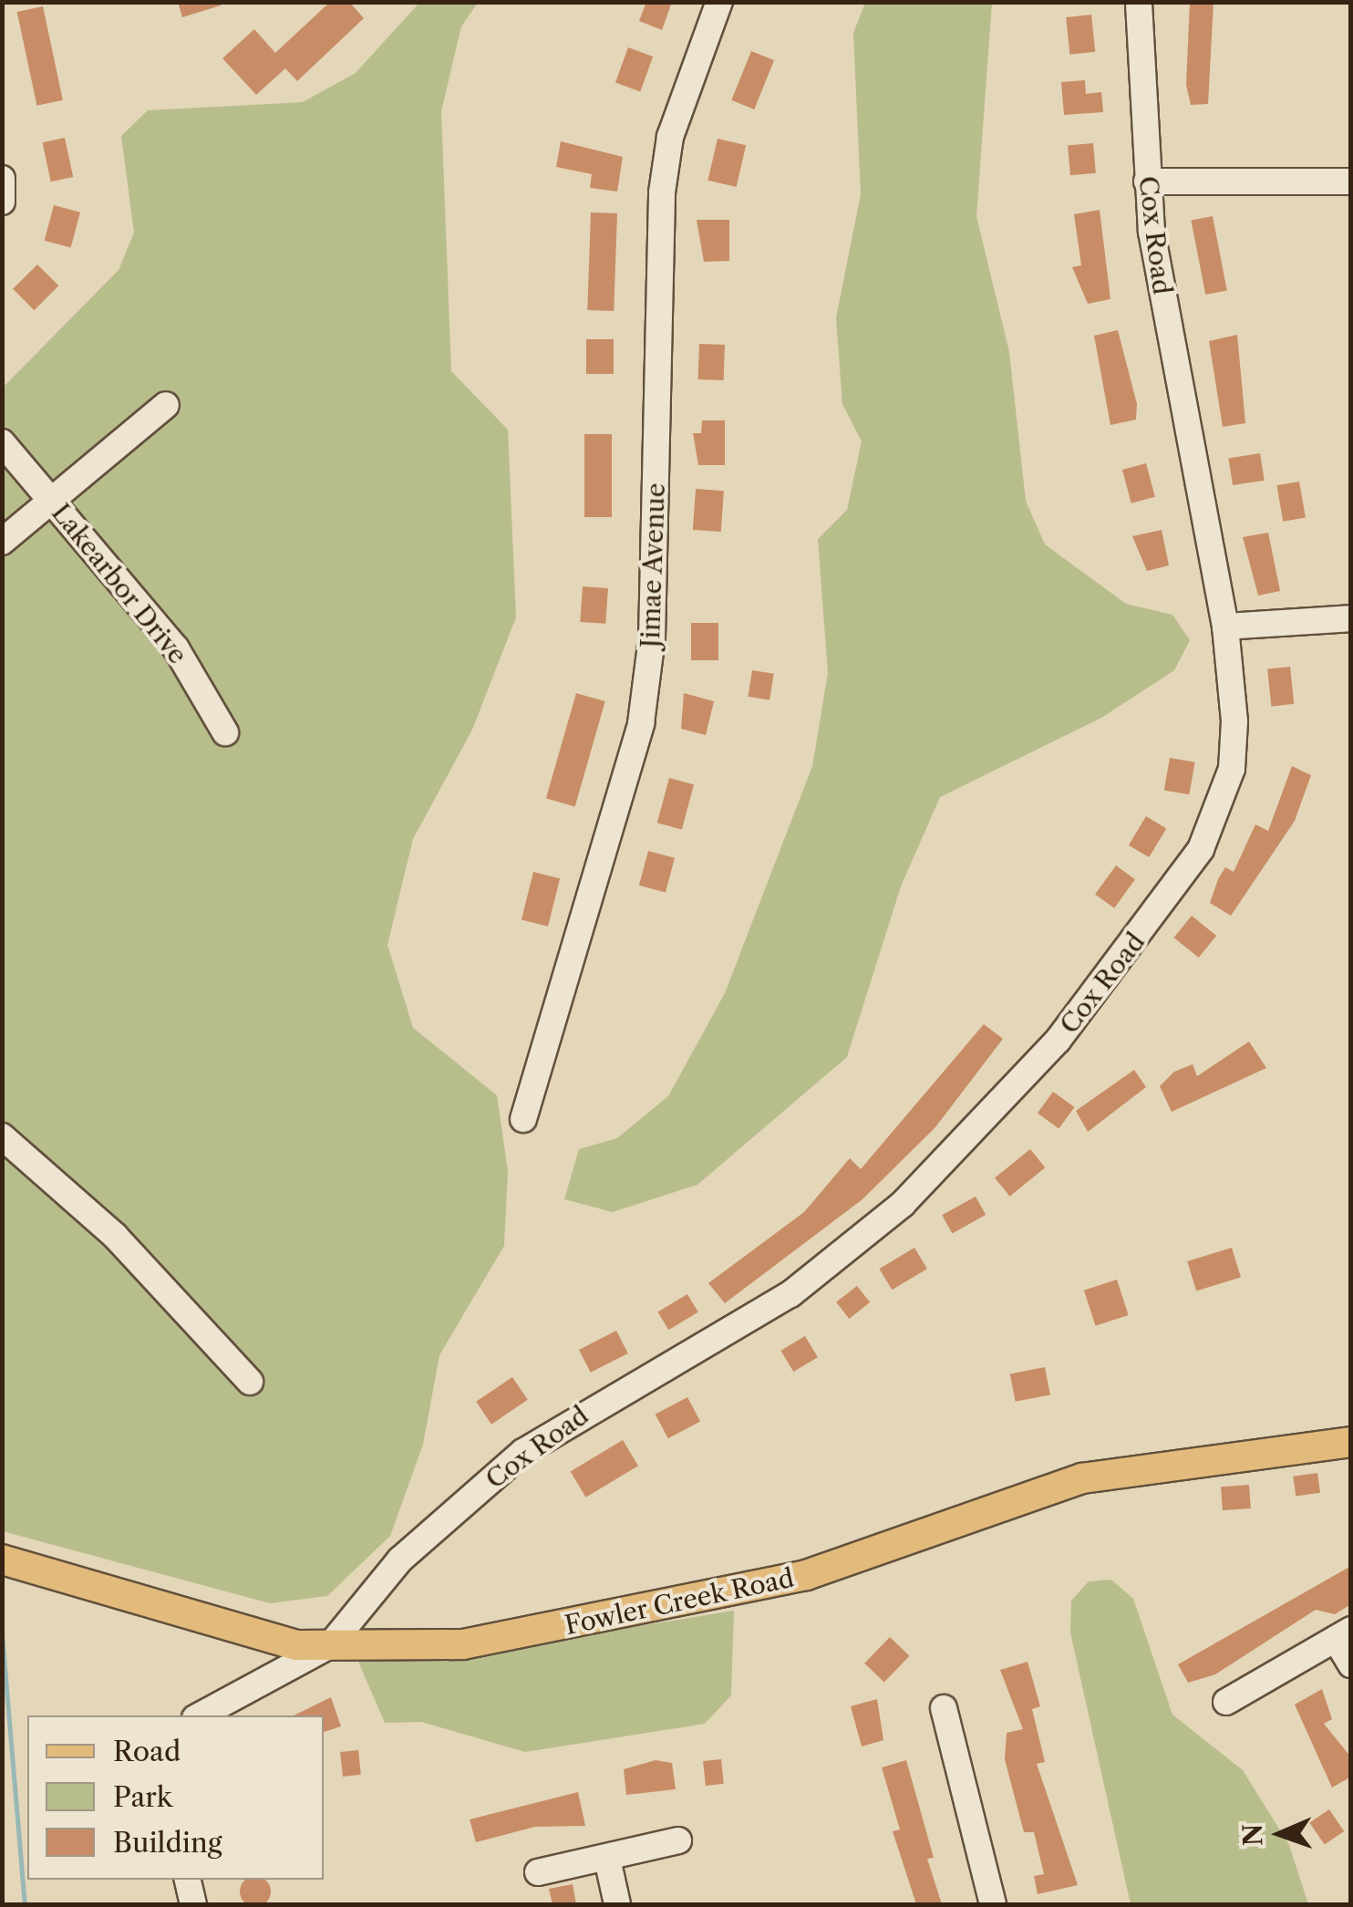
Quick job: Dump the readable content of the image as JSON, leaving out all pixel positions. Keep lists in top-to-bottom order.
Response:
{
  "streets": {
    "main road": ["Fowler Creek Road"],
    "street": ["Cox Road", "Jimae Avenue", "Lakearbor Drive"]
  },
  "crossings": [
    ["Cox Road", "Fowler Creek Road"]
  ],
  "legend": ["Road", "Park", "Building"],
  "north": "left"
}
